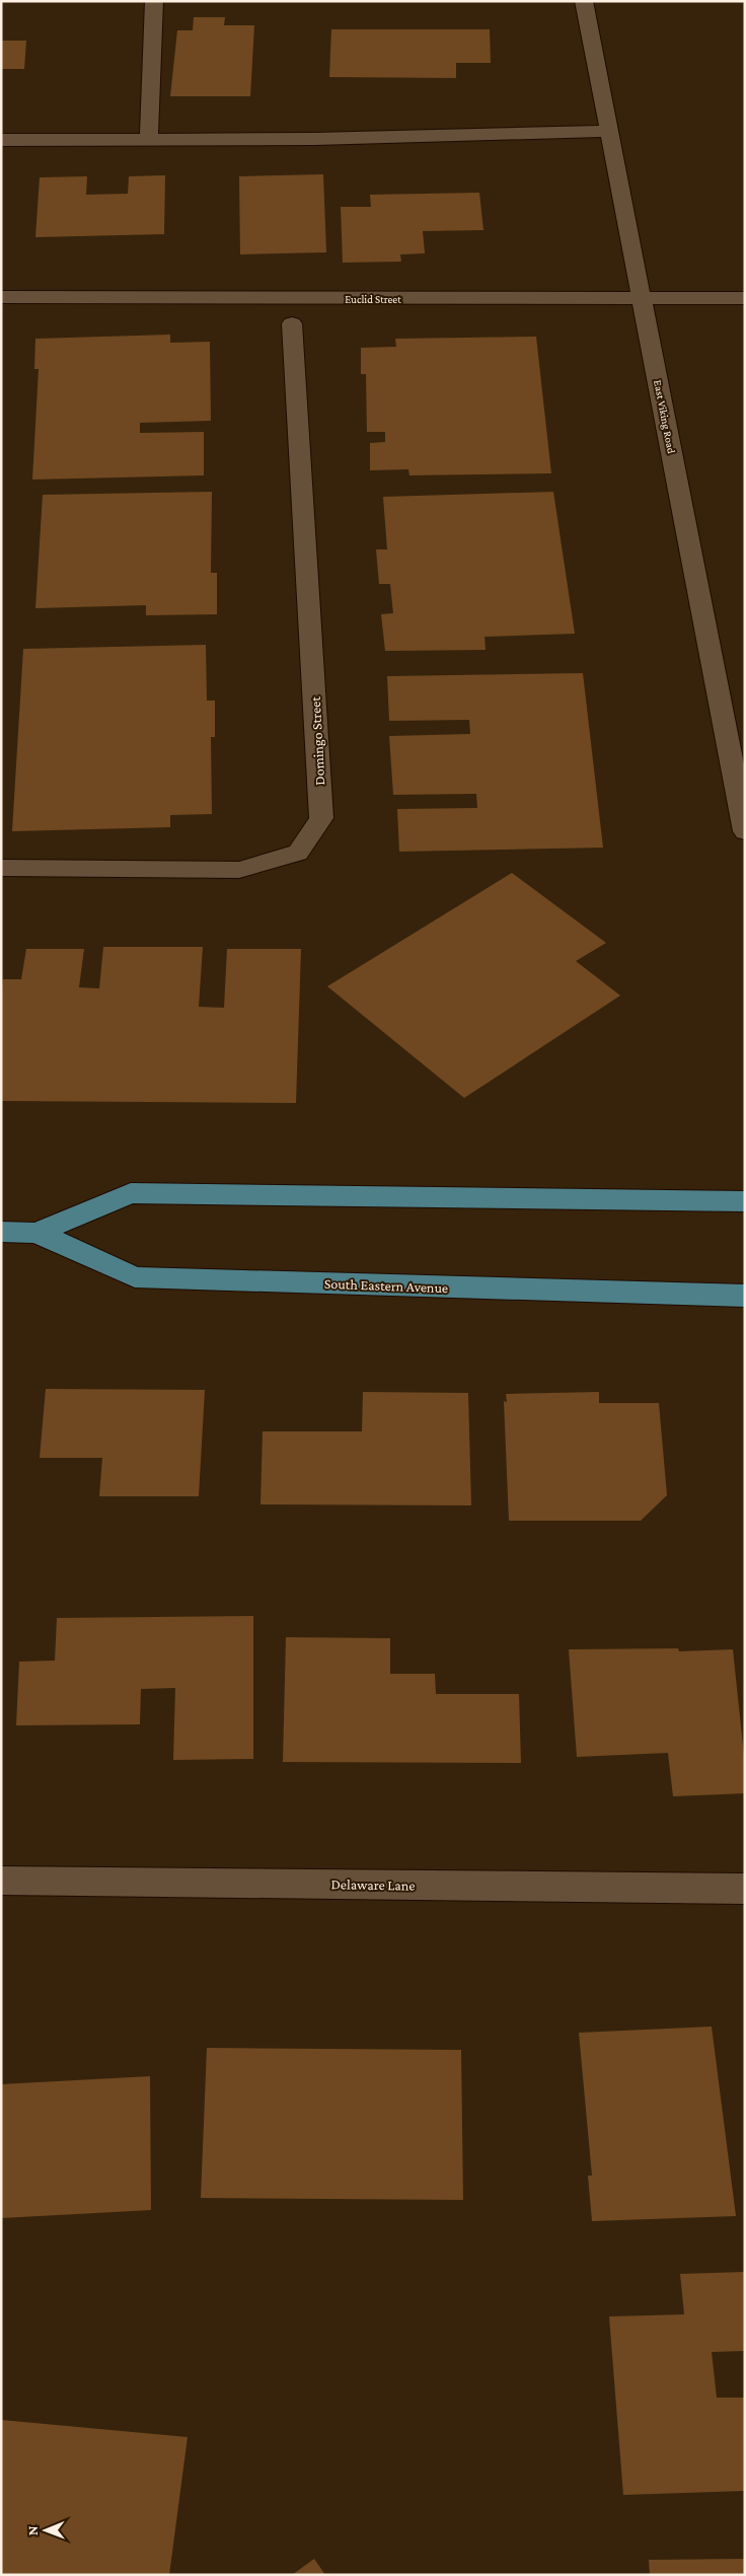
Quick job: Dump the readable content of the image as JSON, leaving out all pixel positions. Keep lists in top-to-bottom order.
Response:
{
  "streets": {
    "main road": ["South Eastern Avenue"],
    "street": [
      "Euclid Street",
      "East Viking Road",
      "Domingo Street",
      "Delaware Lane"
    ]
  },
  "crossings": [
    ["Euclid Street", "East Viking Road"]
  ],
  "north": "left"
}
